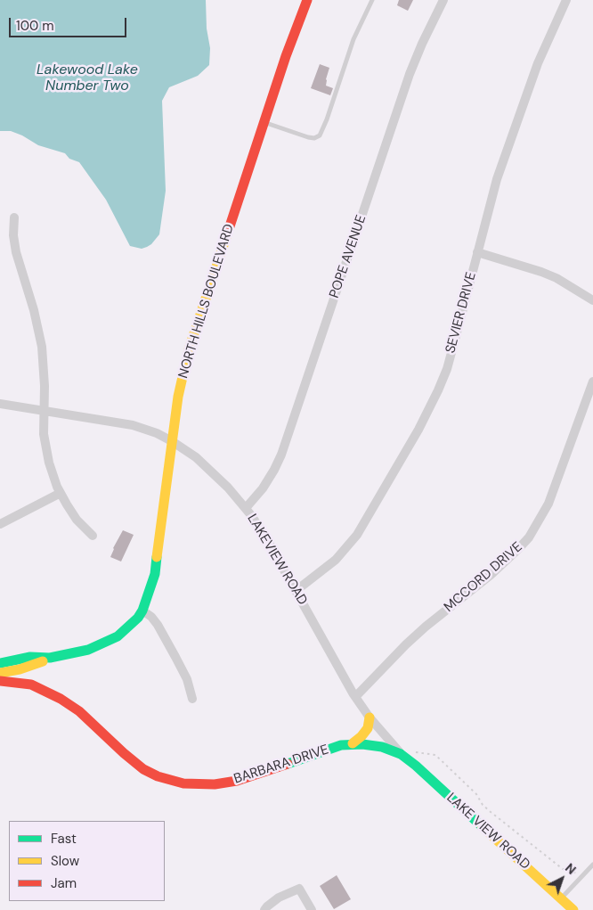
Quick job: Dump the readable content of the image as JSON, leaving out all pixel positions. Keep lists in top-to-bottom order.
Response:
{
  "streets": {
    "street": [
      "POPE AVENUE",
      "NORTH HILLS BOULEVARD",
      "SEVIER DRIVE",
      "LAKEVIEW ROAD",
      "MCCORD DRIVE",
      "BARBARA DRIVE",
      "LAKE VIEW ROAD"
    ]
  },
  "crossings": [
    ["POPE AVENUE", "LAKEVIEW ROAD"],
    ["NORTH HILLS BOULEVARD", "LAKEVIEW ROAD"],
    ["SEVIER DRIVE", "LAKEVIEW ROAD"],
    ["LAKEVIEW ROAD", "MCCORD DRIVE"],
    ["LAKEVIEW ROAD", "BARBARA DRIVE"],
    ["LAKEVIEW ROAD", "LAKE VIEW ROAD"],
    ["BARBARA DRIVE", "LAKE VIEW ROAD"]
  ],
  "water": ["Lakewood Lake Number Two"],
  "legend": ["Fast", "Slow", "Jam"],
  "scale_bar": "100 m",
  "north": "top right"
}
